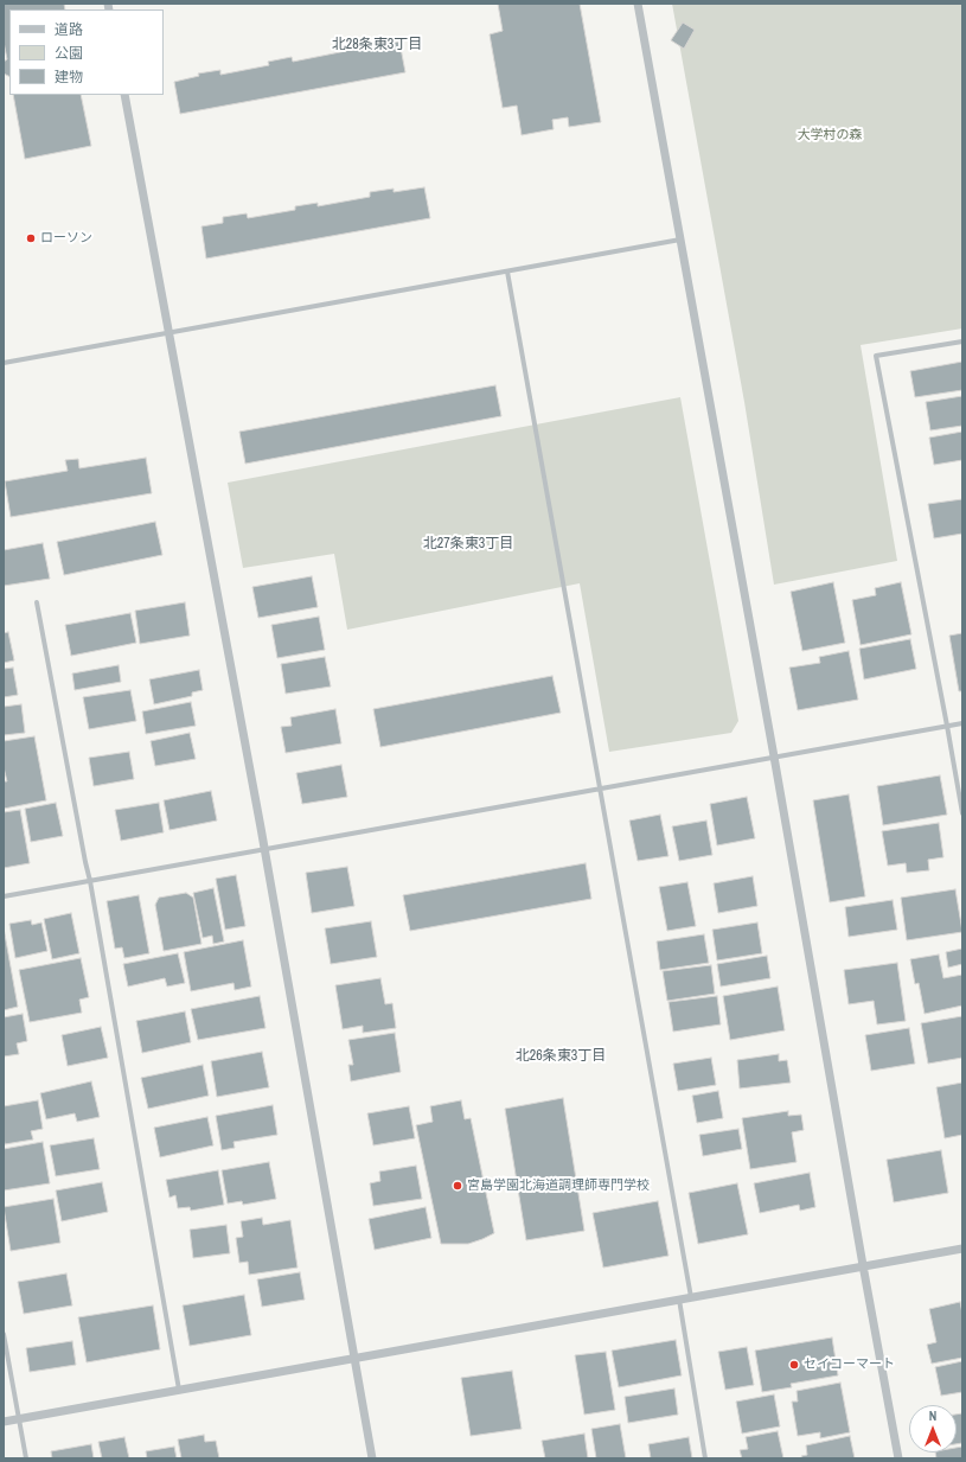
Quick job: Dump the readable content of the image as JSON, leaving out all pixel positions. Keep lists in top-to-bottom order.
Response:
{
  "districts": ["北28条東3丁目", "北27条東3丁目", "北26条東3丁目"],
  "parks": ["大学村の森"],
  "places": ["ローソン", "宮島学園北海道調理師専門学校", "セイコーマート"],
  "legend": ["道路", "公園", "建物"],
  "north": "top"
}
